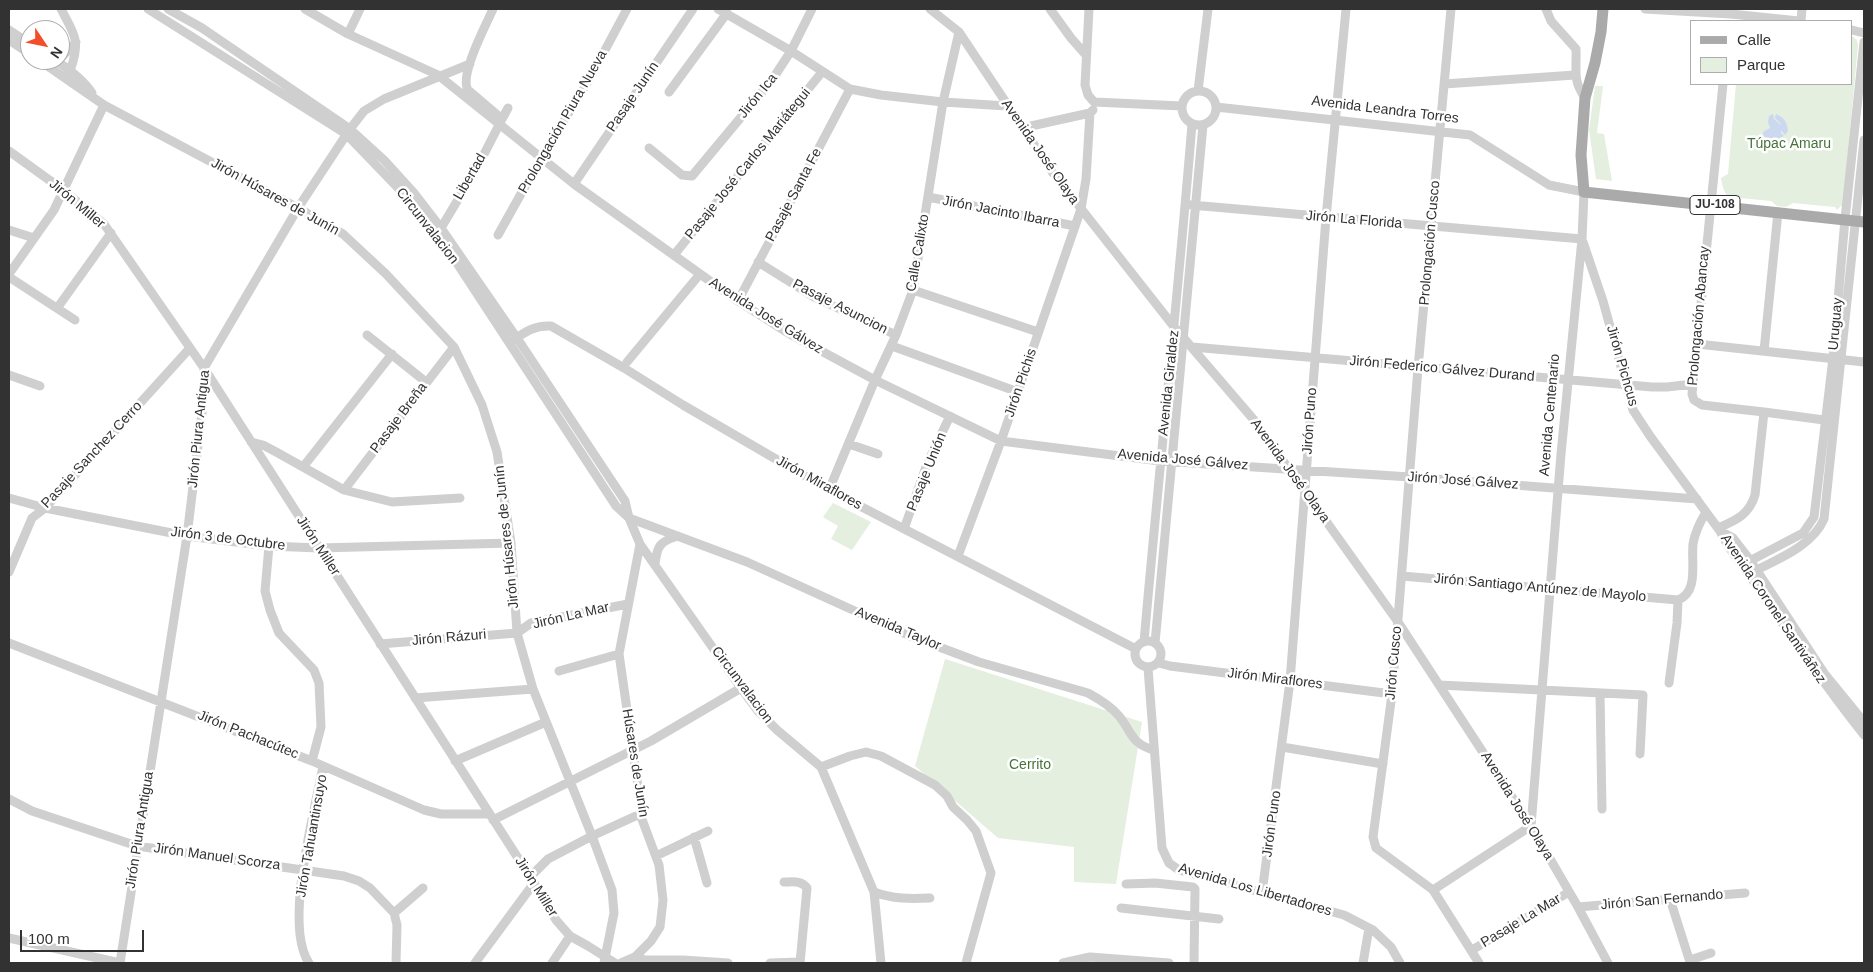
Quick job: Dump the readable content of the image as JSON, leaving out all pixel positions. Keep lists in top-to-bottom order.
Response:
{
  "streets": {
    "main road": ["Avenida Leandra Torres", "JU-108", "Avenida Centenario"],
    "street": [
      "Jirón Ica",
      "Pasaje Junín",
      "Prolongación Piura Nueva",
      "Avenida José Olaya",
      "Pasaje José Carlos Mariátegui",
      "Libertad",
      "Pasaje Santa Fe",
      "Jirón Húsares de Junín",
      "Jirón Miller",
      "Jirón Jacinto Ibarra",
      "Jirón La Florida",
      "Circunvalacion",
      "Prolongación Cusco",
      "Calle Calixto",
      "Pasaje Asuncion",
      "Avenida José Gálvez",
      "Prolongación Abancay",
      "Uruguay",
      "Jirón Pichcus",
      "Jirón Federico Gálvez Durand",
      "Jirón Pichis",
      "Avenida Giraldez",
      "Pasaje Breña",
      "Jirón Puno",
      "Jirón Piura Antigua",
      "Pasaje Sanchez Cerro",
      "Pasaje Unión",
      "Jirón José Gálvez",
      "Jirón Miraflores",
      "Jirón 3 de Octubre",
      "Jirón Santiago Antúnez de Mayolo",
      "Avenida Coronel Santiváñez",
      "Jirón La Mar",
      "Avenida Taylor",
      "Jirón Rázuri",
      "Jirón Cusco",
      "Jirón Pachacútec",
      "Húsares de Junín",
      "Jirón Tahuantinsuyo",
      "Jirón Manuel Scorza",
      "Avenida Los Libertadores",
      "Jirón San Fernando",
      "Pasaje La Mar"
    ]
  },
  "crossings": [
    ["Pasaje Junín", "Avenida José Gálvez"],
    ["Avenida Leandra Torres", "Prolongación Cusco"],
    ["Avenida Leandra Torres", "Prolongación Abancay"],
    ["Avenida Leandra Torres", "Uruguay"],
    ["Avenida Leandra Torres", "Avenida Giraldez"],
    ["Avenida Leandra Torres", "Avenida Centenario"],
    ["Avenida Leandra Torres", "Jirón Puno"],
    ["Prolongación Piura Nueva", "Avenida José Gálvez"],
    ["Avenida José Olaya", "Calle Calixto"],
    ["Avenida José Olaya", "Avenida José Gálvez"],
    ["Avenida José Olaya", "Jirón Federico Gálvez Durand"],
    ["Avenida José Olaya", "Jirón Pichis"],
    ["Avenida José Olaya", "Avenida Giraldez"],
    ["Avenida José Olaya", "Avenida Centenario"],
    ["Avenida José Olaya", "Jirón Puno"],
    ["Avenida José Olaya", "Jirón José Gálvez"],
    ["Avenida José Olaya", "Jirón Cusco"],
    ["Avenida José Olaya", "Jirón San Fernando"],
    ["Avenida José Olaya", "Pasaje La Mar"],
    ["Pasaje José Carlos Mariátegui", "Avenida José Gálvez"],
    ["Libertad", "Circunvalacion"],
    ["Libertad", "Avenida José Gálvez"],
    ["Pasaje Santa Fe", "Pasaje Asuncion"],
    ["Pasaje Santa Fe", "Avenida José Gálvez"],
    ["Jirón Húsares de Junín", "Jirón Miller"],
    ["Jirón Húsares de Junín", "Pasaje Breña"],
    ["Jirón Húsares de Junín", "Jirón Piura Antigua"],
    ["Jirón Húsares de Junín", "Jirón 3 de Octubre"],
    ["Jirón Húsares de Junín", "Jirón La Mar"],
    ["Jirón Húsares de Junín", "Jirón Rázuri"],
    ["Jirón Miller", "Jirón Piura Antigua"],
    ["Jirón Miller", "Pasaje Sanchez Cerro"],
    ["Jirón Miller", "Jirón 3 de Octubre"],
    ["Jirón Miller", "Jirón Rázuri"],
    ["Jirón Miller", "Jirón Pachacútec"],
    ["Jirón Jacinto Ibarra", "Calle Calixto"],
    ["Jirón Jacinto Ibarra", "Jirón Pichis"],
    ["Jirón La Florida", "Prolongación Cusco"],
    ["Jirón La Florida", "Jirón Pichcus"],
    ["Jirón La Florida", "Avenida Giraldez"],
    ["Jirón La Florida", "Avenida Centenario"],
    ["Jirón La Florida", "Jirón Puno"],
    ["Circunvalacion", "Jirón Piura Antigua"],
    ["Circunvalacion", "Jirón Miraflores"],
    ["Circunvalacion", "Avenida Taylor"],
    ["Circunvalacion", "Húsares de Junín"],
    ["Prolongación Cusco", "Jirón Federico Gálvez Durand"],
    ["Prolongación Cusco", "Jirón José Gálvez"],
    ["Prolongación Cusco", "Jirón Cusco"],
    ["Calle Calixto", "Pasaje Asuncion"],
    ["Calle Calixto", "Avenida José Gálvez"],
    ["Calle Calixto", "Jirón Miraflores"],
    ["Avenida José Gálvez", "Jirón Pichis"],
    ["Avenida José Gálvez", "Avenida Giraldez"],
    ["Avenida José Gálvez", "Jirón Piura Antigua"],
    ["Avenida José Gálvez", "Pasaje Unión"],
    ["Avenida José Gálvez", "Jirón José Gálvez"],
    ["Prolongación Abancay", "Jirón Federico Gálvez Durand"],
    ["Uruguay", "Avenida Coronel Santiváñez"],
    ["Jirón Pichcus", "Jirón Federico Gálvez Durand"],
    ["Jirón Pichcus", "Avenida Centenario"],
    ["Jirón Pichcus", "Jirón José Gálvez"],
    ["Jirón Pichcus", "Avenida Coronel Santiváñez"],
    ["Jirón Federico Gálvez Durand", "Avenida Centenario"],
    ["Jirón Federico Gálvez Durand", "Jirón Puno"],
    ["Jirón Pichis", "Jirón Miraflores"],
    ["Avenida Giraldez", "Jirón Miraflores"],
    ["Avenida Giraldez", "Avenida Los Libertadores"],
    ["Avenida Centenario", "Jirón José Gálvez"],
    ["Avenida Centenario", "Jirón Santiago Antúnez de Mayolo"],
    ["Jirón Puno", "Jirón José Gálvez"],
    ["Jirón Puno", "Jirón Miraflores"],
    ["Jirón Puno", "Avenida Los Libertadores"],
    ["Jirón Piura Antigua", "Jirón 3 de Octubre"],
    ["Jirón Piura Antigua", "Jirón Pachacútec"],
    ["Jirón Piura Antigua", "Jirón Manuel Scorza"],
    ["Pasaje Sanchez Cerro", "Jirón 3 de Octubre"],
    ["Pasaje Unión", "Jirón Miraflores"],
    ["Jirón José Gálvez", "Jirón Cusco"],
    ["Jirón Miraflores", "Jirón Cusco"],
    ["Jirón Miraflores", "Avenida Los Libertadores"],
    ["Jirón Santiago Antúnez de Mayolo", "Jirón Cusco"],
    ["Jirón La Mar", "Jirón Rázuri"],
    ["Jirón La Mar", "Húsares de Junín"],
    ["Avenida Taylor", "Avenida Los Libertadores"],
    ["Jirón Pachacútec", "Jirón Tahuantinsuyo"],
    ["Jirón Tahuantinsuyo", "Jirón Manuel Scorza"]
  ],
  "parks": ["Túpac Amaru", "Cerrito"],
  "legend": ["Calle", "Parque"],
  "scale_bar": "100 m",
  "north": "bottom right"
}
